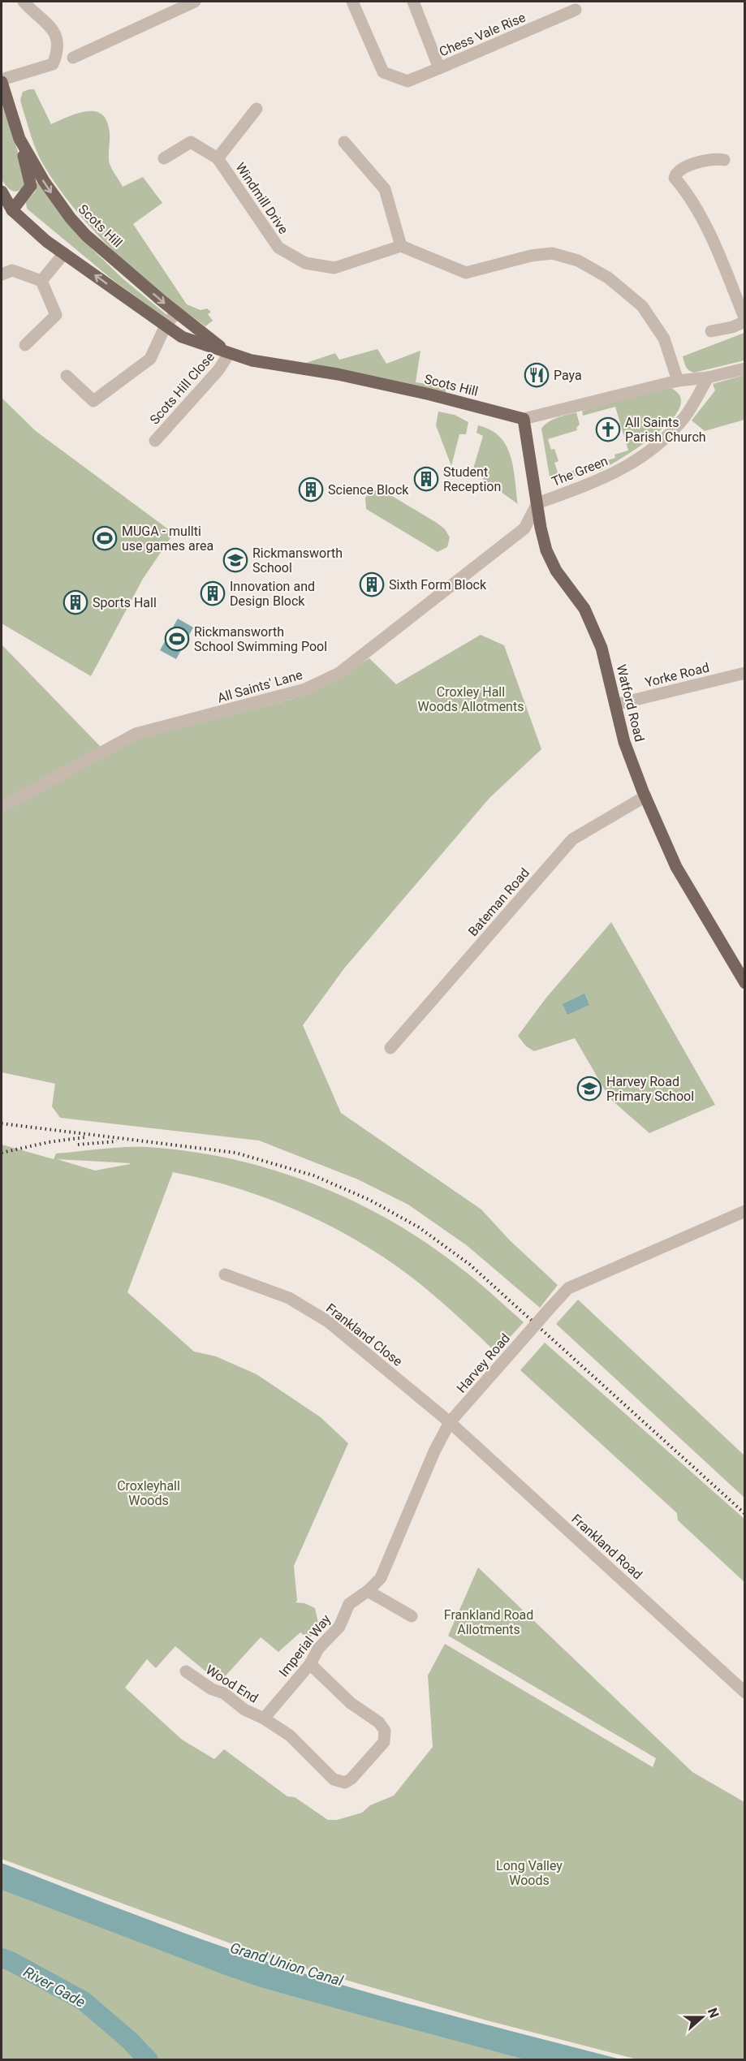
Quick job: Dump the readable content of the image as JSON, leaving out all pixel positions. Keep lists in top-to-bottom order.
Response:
{
  "streets": {
    "main road": ["Scots Hill", "Watford Road"],
    "street": [
      "Chess Vale Rise",
      "Windmill Drive",
      "Scots Hill Close",
      "The Green",
      "Yorke Road",
      "All Saints' Lane",
      "Bateman Road",
      "Frankland Close",
      "Harvey Road",
      "Frankland Road",
      "Imperial Way",
      "Wood End"
    ]
  },
  "crossings": [
    ["Scots Hill", "Scots Hill Close"],
    ["Scots Hill", "Watford Road"],
    ["The Green", "All Saints' Lane"],
    ["The Green", "Watford Road"],
    ["Yorke Road", "Watford Road"],
    ["All Saints' Lane", "Watford Road"],
    ["Watford Road", "Bateman Road"],
    ["Frankland Close", "Harvey Road"],
    ["Frankland Close", "Frankland Road"],
    ["Harvey Road", "Frankland Road"],
    ["Harvey Road", "Imperial Way"],
    ["Imperial Way", "Wood End"]
  ],
  "water": ["Grand Union Canal", "River Gade"],
  "parks": [
    "Croxley Hall Woods Allotments",
    "Croxleyhall Woods",
    "Frankland Road Allotments",
    "Long Valley Woods"
  ],
  "places": {
    "restaurant": ["Paya"],
    "church": ["All Saints Parish Church"],
    "building": [
      "Student Reception",
      "Science Block",
      "Sixth Form Block",
      "Innovation and Design Block",
      "Sports Hall"
    ],
    "sports": ["MUGA - mullti use games area", "Rickmansworth School Swimming Pool"],
    "school or university": ["Rickmansworth School", "Harvey Road Primary School"]
  },
  "north": "right"
}
